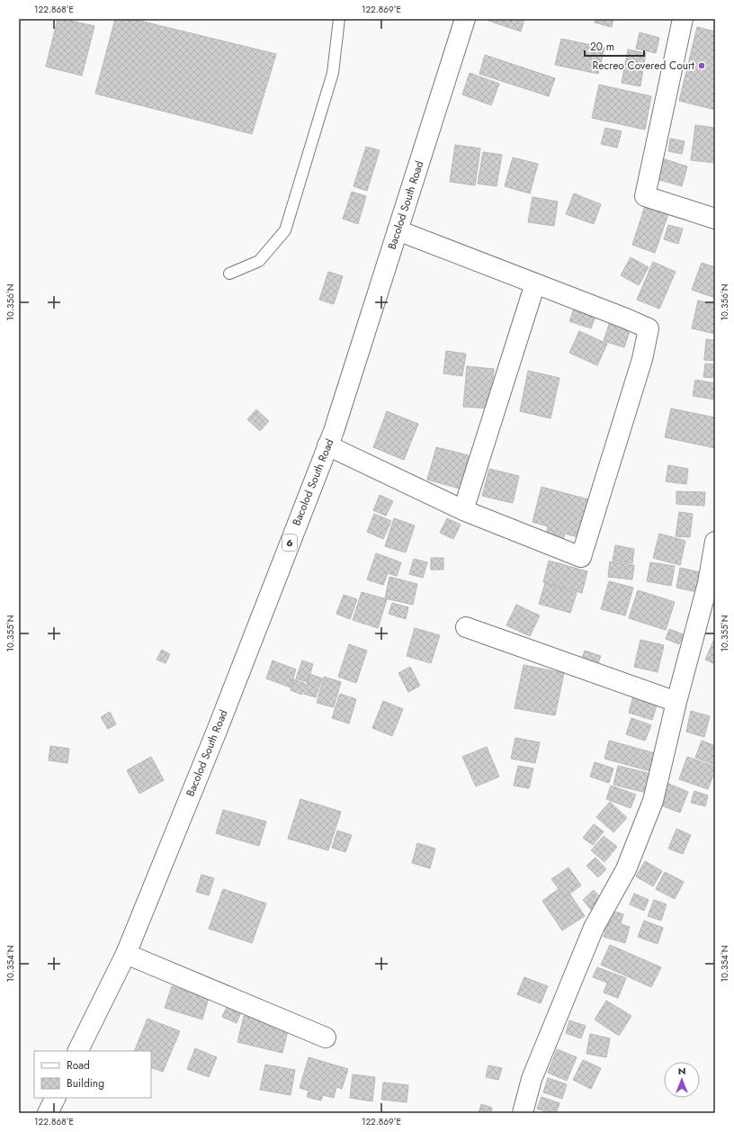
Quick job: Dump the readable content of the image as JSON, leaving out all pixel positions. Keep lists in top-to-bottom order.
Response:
{
  "streets": {
    "main road": ["Bacolod South Road", "6"]
  },
  "places": ["Recreo Covered Court"],
  "legend": ["Road", "Building"],
  "scale_bar": "20 m",
  "north": "top",
  "coordinates": [
    "122.868°E",
    "122.869°E",
    "10.356°N",
    "10.355°N",
    "10.354°N"
  ]
}
